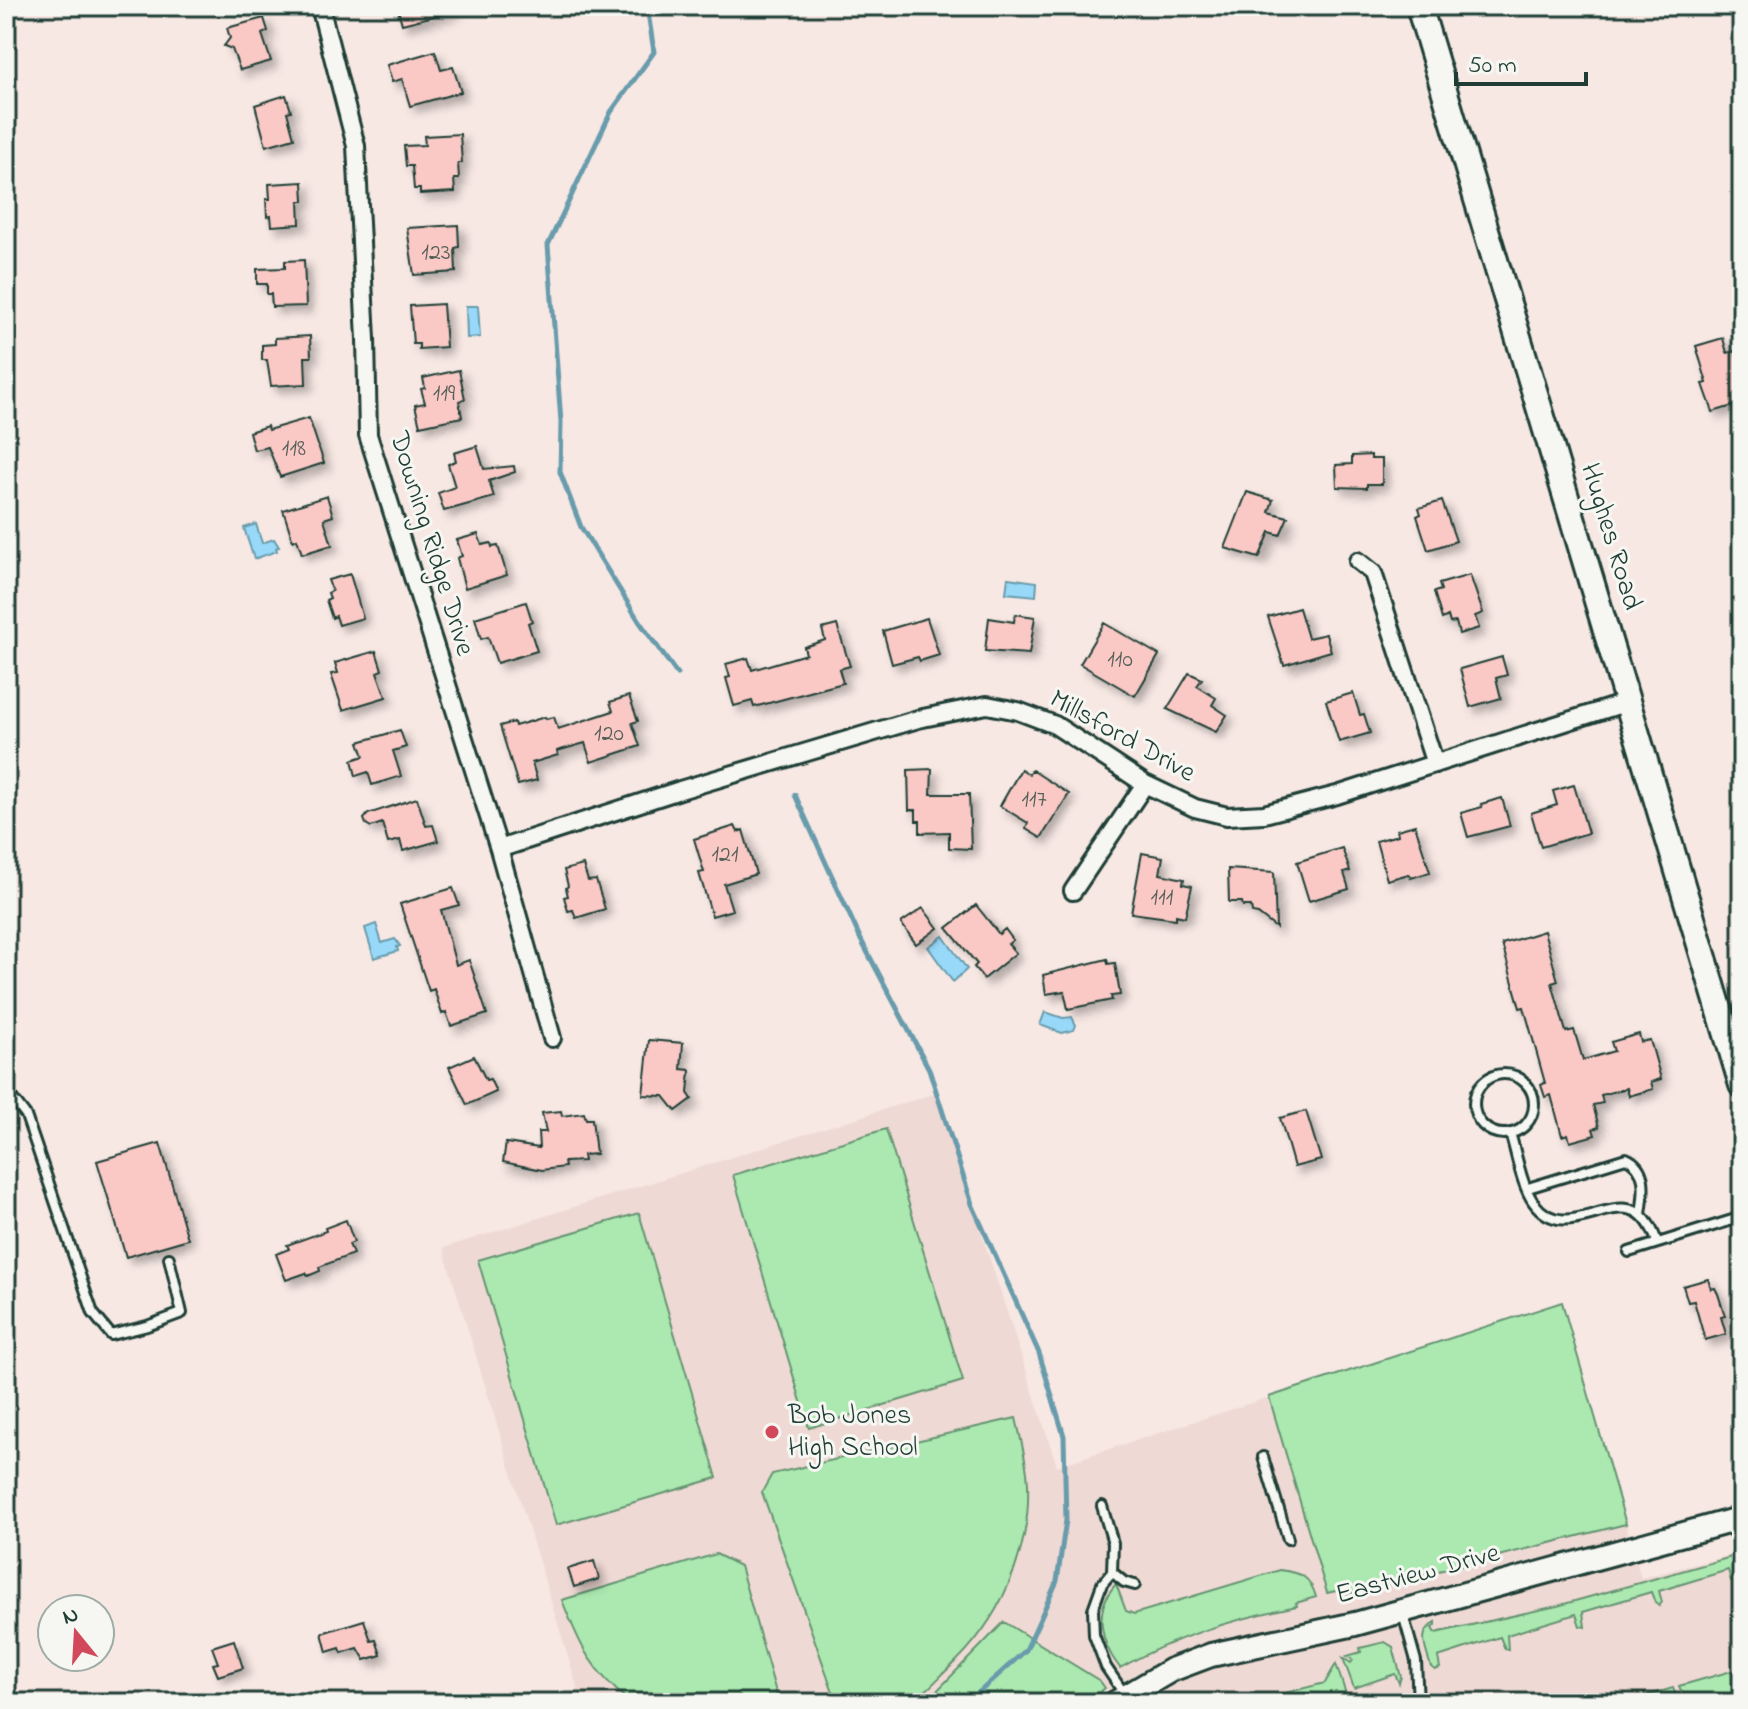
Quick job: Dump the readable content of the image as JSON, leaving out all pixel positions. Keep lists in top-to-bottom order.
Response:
{
  "streets": {
    "main road": ["Hughes Road"],
    "street": ["Downing Ridge Drive", "Millsford Drive", "Eastview Drive"]
  },
  "crossings": [
    ["Hughes Road", "Millsford Drive"],
    ["Downing Ridge Drive", "Millsford Drive"]
  ],
  "places": ["Bob Jones High School"],
  "house_numbers": [
    "123",
    "119",
    "118",
    "110",
    "120",
    "117",
    "121",
    "111"
  ],
  "scale_bar": "50 m",
  "north": "top"
}
